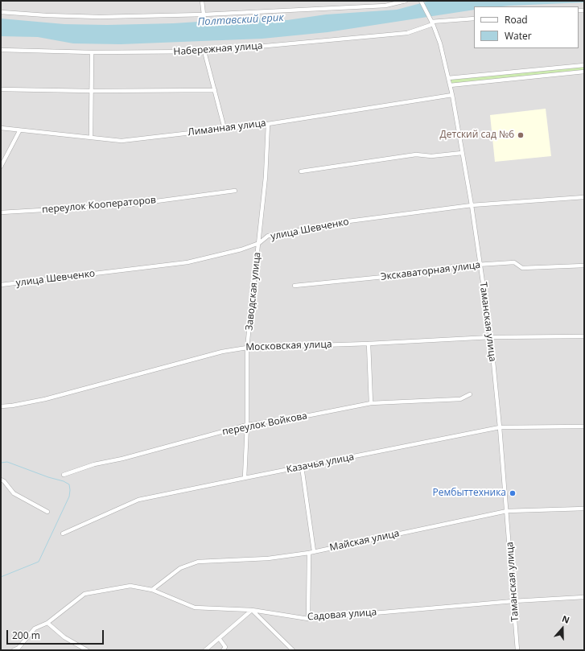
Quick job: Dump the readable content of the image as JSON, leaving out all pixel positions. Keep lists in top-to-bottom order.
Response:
{
  "streets": {
    "street": [
      "Набережная улица",
      "Лиманная улица",
      "переулок Кооператоров",
      "улица Шевченко",
      "Экскаваторная улица",
      "Заводская улица",
      "Таманская улица",
      "Московская улица",
      "переулок Войкова",
      "Казачья улица",
      "Майская улица",
      "Садовая улица"
    ]
  },
  "crossings": [
    ["Набережная улица", "Таманская улица"],
    ["Лиманная улица", "Заводская улица"],
    ["Лиманная улица", "Таманская улица"],
    ["улица Шевченко", "Заводская улица"],
    ["улица Шевченко", "Таманская улица"],
    ["Экскаваторная улица", "Таманская улица"],
    ["Заводская улица", "Московская улица"],
    ["Заводская улица", "переулок Войкова"],
    ["Заводская улица", "Казачья улица"],
    ["Таманская улица", "Московская улица"],
    ["Таманская улица", "Казачья улица"],
    ["Таманская улица", "Майская улица"],
    ["Таманская улица", "Садовая улица"],
    ["Майская улица", "Садовая улица"]
  ],
  "water": ["Полтавский ерик"],
  "places": ["Детский сад №6", "Рембыттехника"],
  "legend": ["Road", "Water"],
  "scale_bar": "200 m",
  "north": "top"
}
